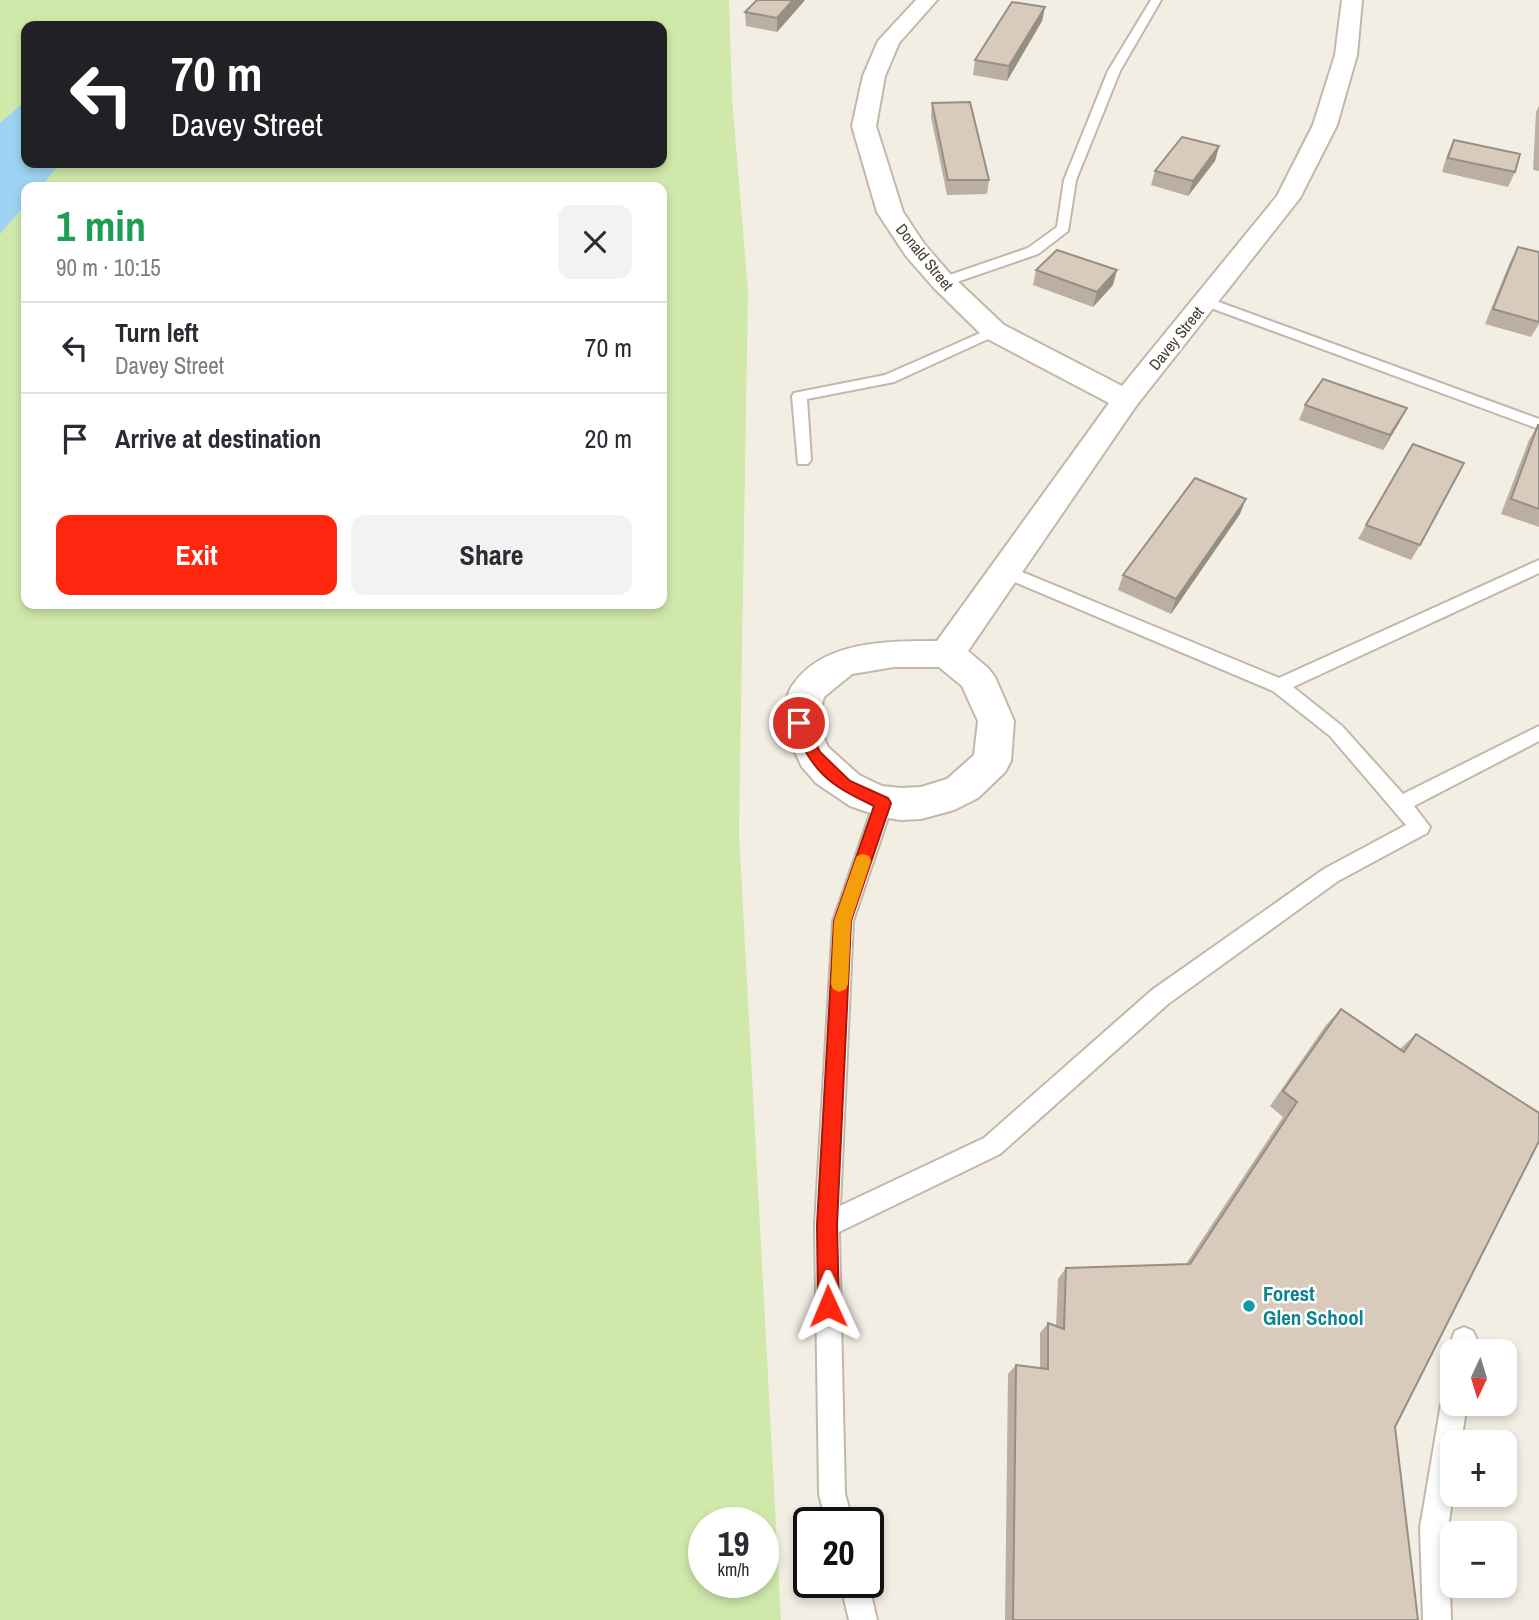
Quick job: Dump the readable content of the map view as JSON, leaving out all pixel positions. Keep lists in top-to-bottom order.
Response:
{
  "streets": {
    "street": ["Donald Street", "Davey Street"]
  },
  "crossings": [
    ["Donald Street", "Davey Street"]
  ],
  "places": ["Forest Glen School"],
  "north": "bottom",
  "page": {
    "turn": ["70 m", "Davey Street"],
    "heading": ["1 min", "90 m · 10:15"],
    "list": [
      {
        "name": "Turn left",
        "note": "Davey Street",
        "value": "70 m"
      },
      {
        "name": "Arrive at destination",
        "value": "20 m"
      }
    ],
    "buttons": ["Exit", "Share"],
    "map_buttons": ["+", "−"],
    "speed": "19 km/h",
    "limit": "20"
  }
}
